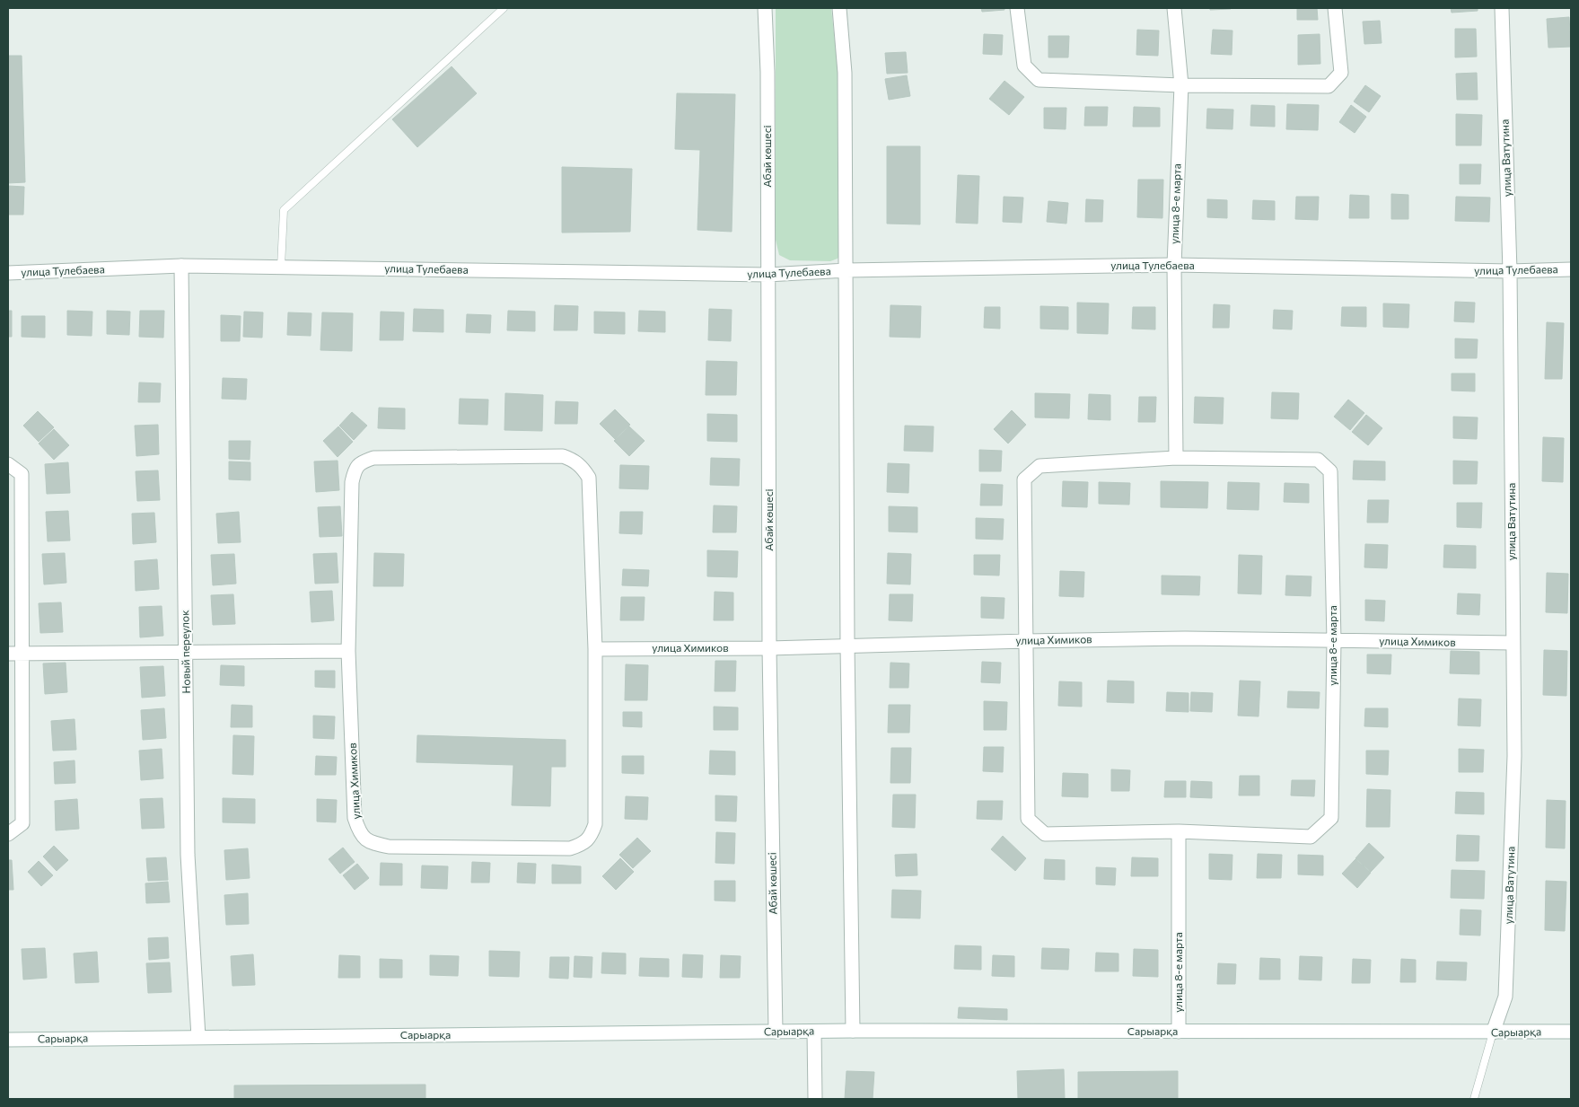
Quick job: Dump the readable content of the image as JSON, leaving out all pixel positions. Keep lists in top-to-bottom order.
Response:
{
  "streets": {
    "street": [
      "Абай көшесі",
      "улица Ватутина",
      "улица 8-е марта",
      "улица Тулебаева",
      "улица Химиков",
      "Новый переулок",
      "Сарыарқа"
    ]
  },
  "crossings": [
    ["Абай көшесі", "улица Тулебаева"],
    ["Абай көшесі", "улица Химиков"],
    ["Абай көшесі", "Сарыарқа"],
    ["улица Ватутина", "улица Тулебаева"],
    ["улица Ватутина", "улица Химиков"],
    ["улица Ватутина", "Сарыарқа"],
    ["улица 8-е марта", "улица Тулебаева"],
    ["улица 8-е марта", "улица Химиков"],
    ["улица 8-е марта", "Сарыарқа"],
    ["улица Тулебаева", "Новый переулок"],
    ["Новый переулок", "Сарыарқа"]
  ]
}
